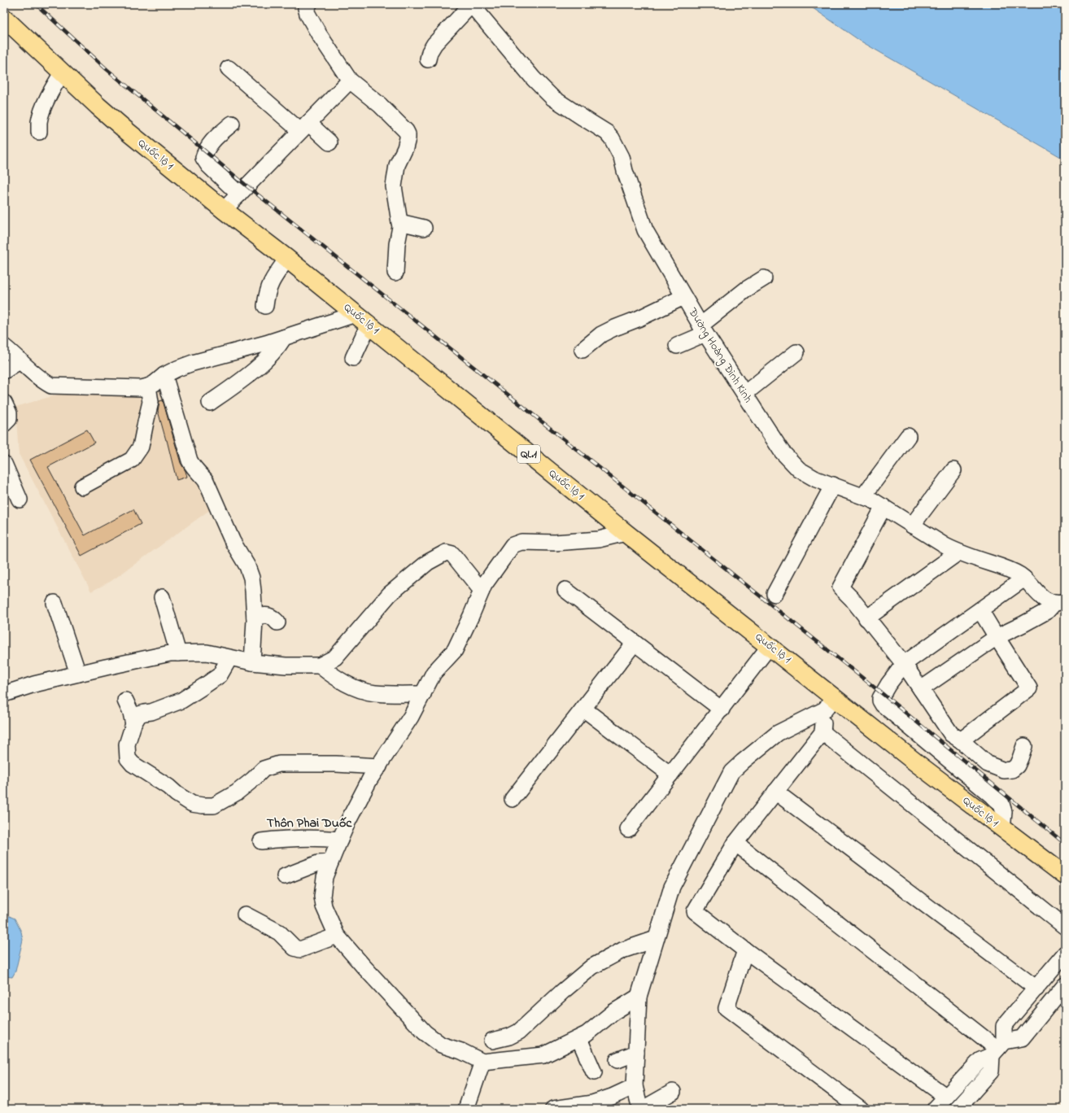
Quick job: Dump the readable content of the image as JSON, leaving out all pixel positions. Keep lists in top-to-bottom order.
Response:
{
  "streets": {
    "highway": ["Quốc lộ 1", "QL.1"],
    "street": ["Đường Hoàng Đình Kinh"]
  },
  "districts": ["Thôn Phai Duốc"]
}
